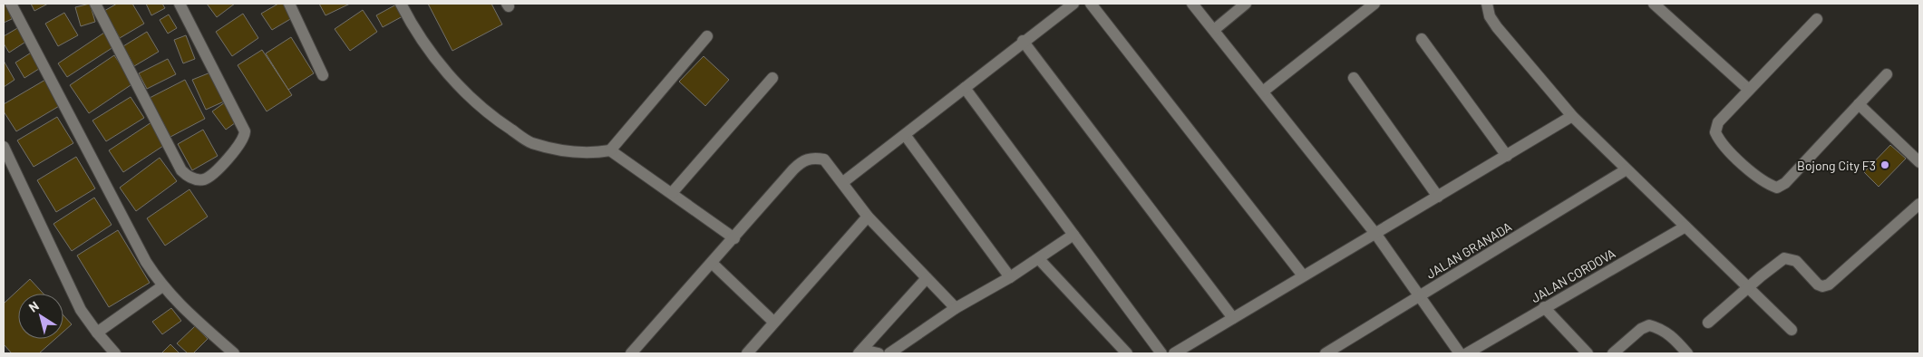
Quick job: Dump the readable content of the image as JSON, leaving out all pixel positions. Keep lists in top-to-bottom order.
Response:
{
  "streets": {
    "street": ["JALAN GRANADA", "JALAN CORDOVA"]
  },
  "places": ["Bojong City F3"],
  "north": "top left"
}
